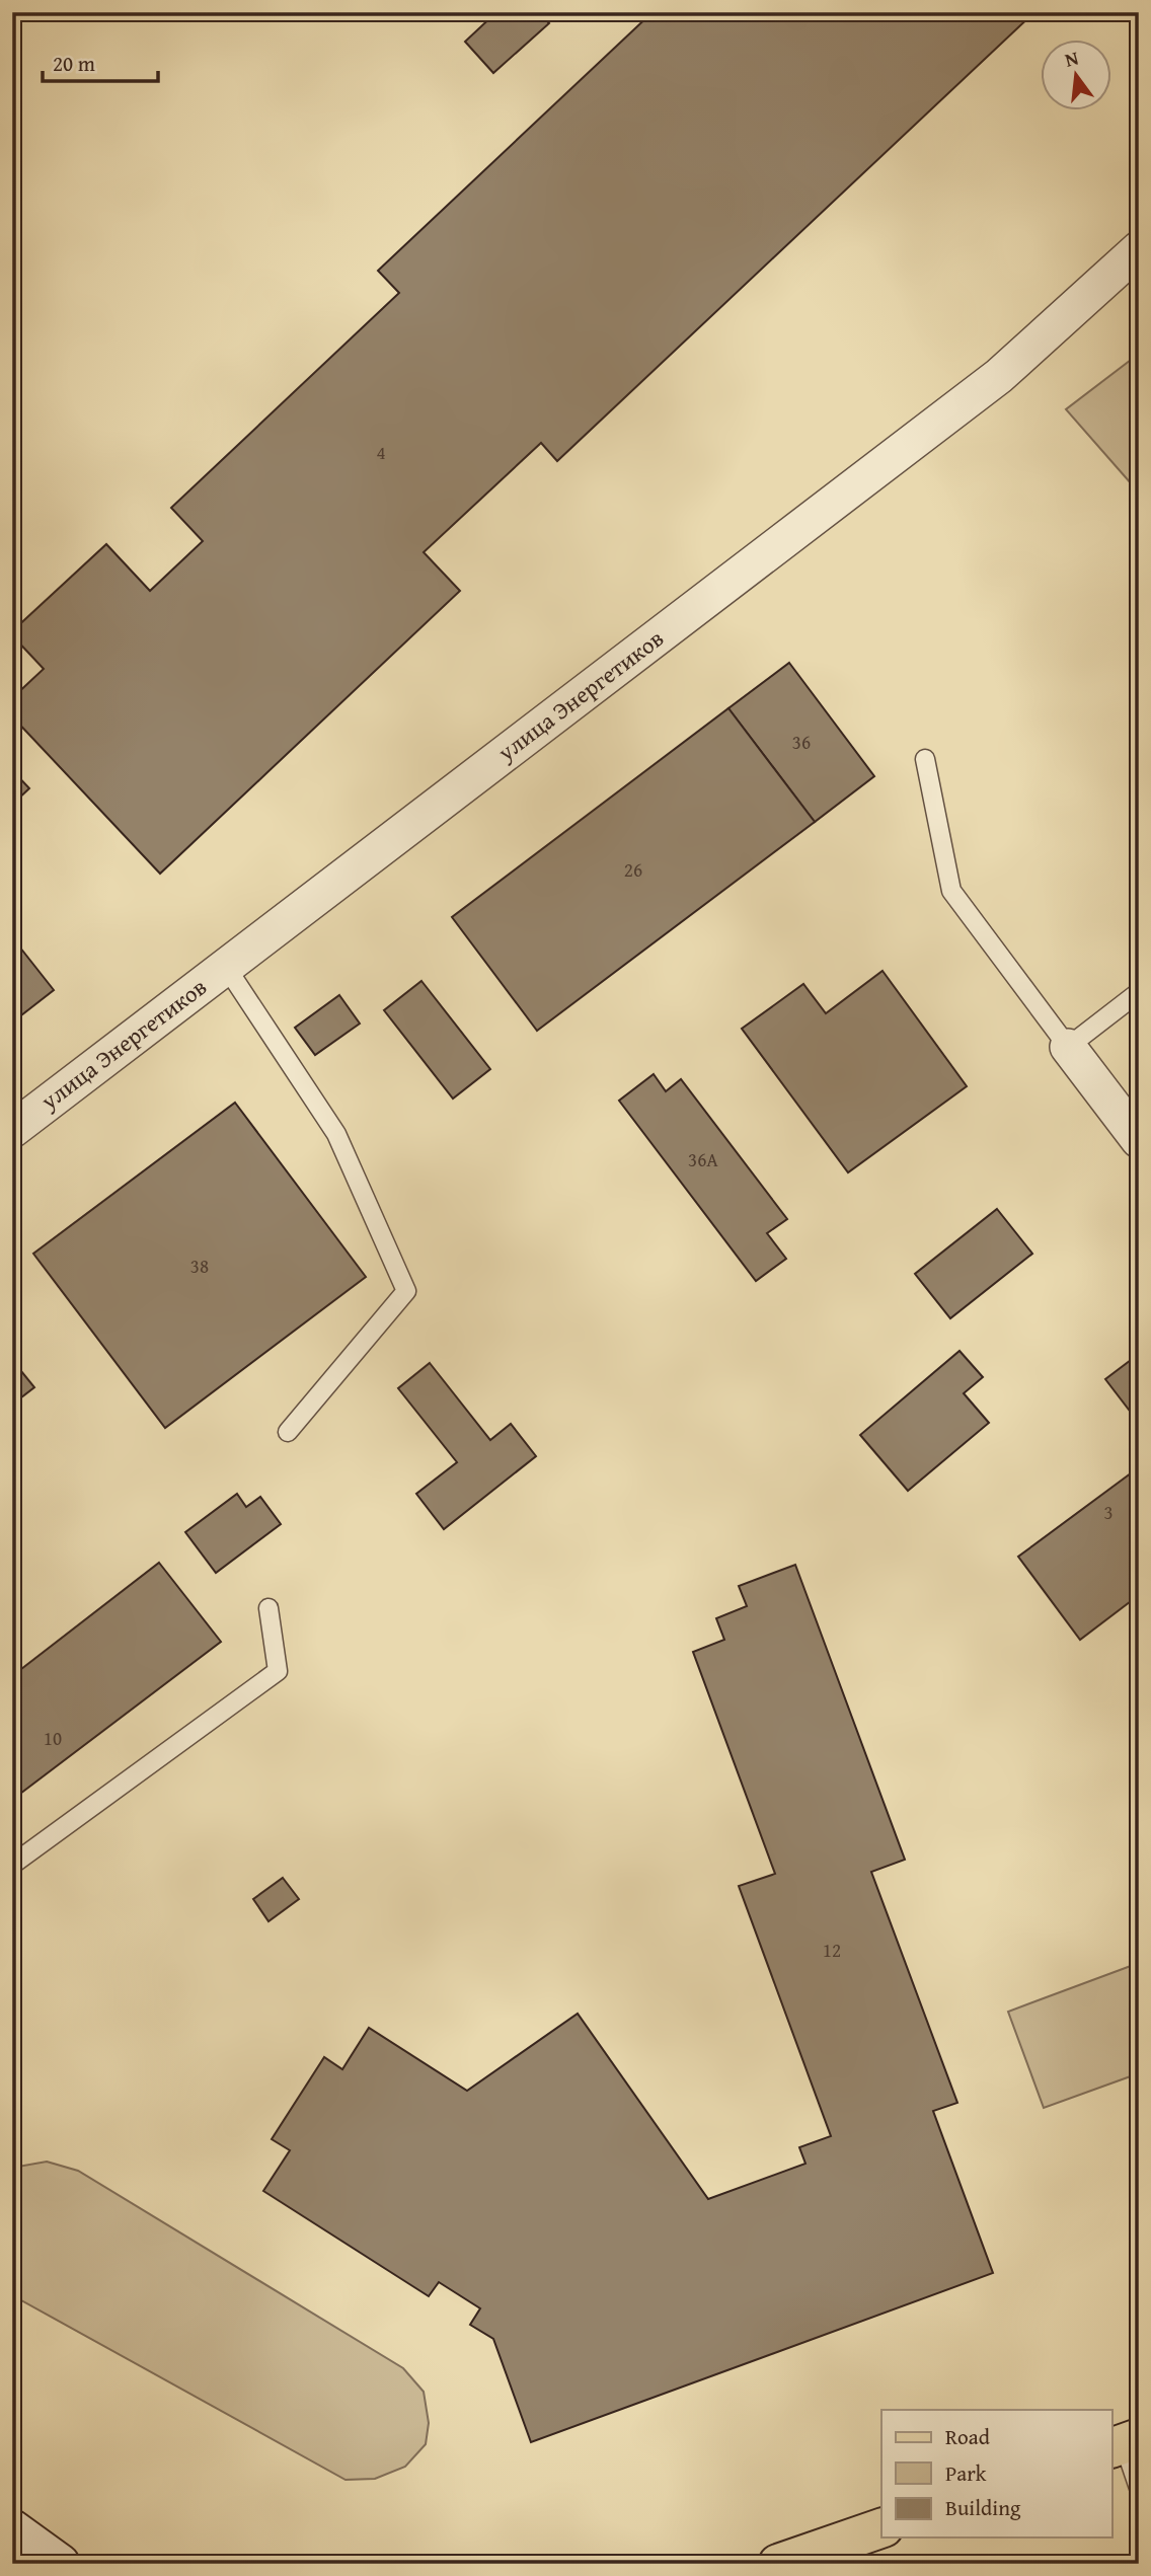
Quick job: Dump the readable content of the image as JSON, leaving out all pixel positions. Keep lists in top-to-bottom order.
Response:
{
  "streets": {
    "street": ["улица Энергетиков"]
  },
  "house_numbers": [
    "4",
    "36",
    "26",
    "36А",
    "38",
    "3",
    "10",
    "12"
  ],
  "legend": ["Road", "Park", "Building"],
  "scale_bar": "20 m",
  "north": "top"
}
